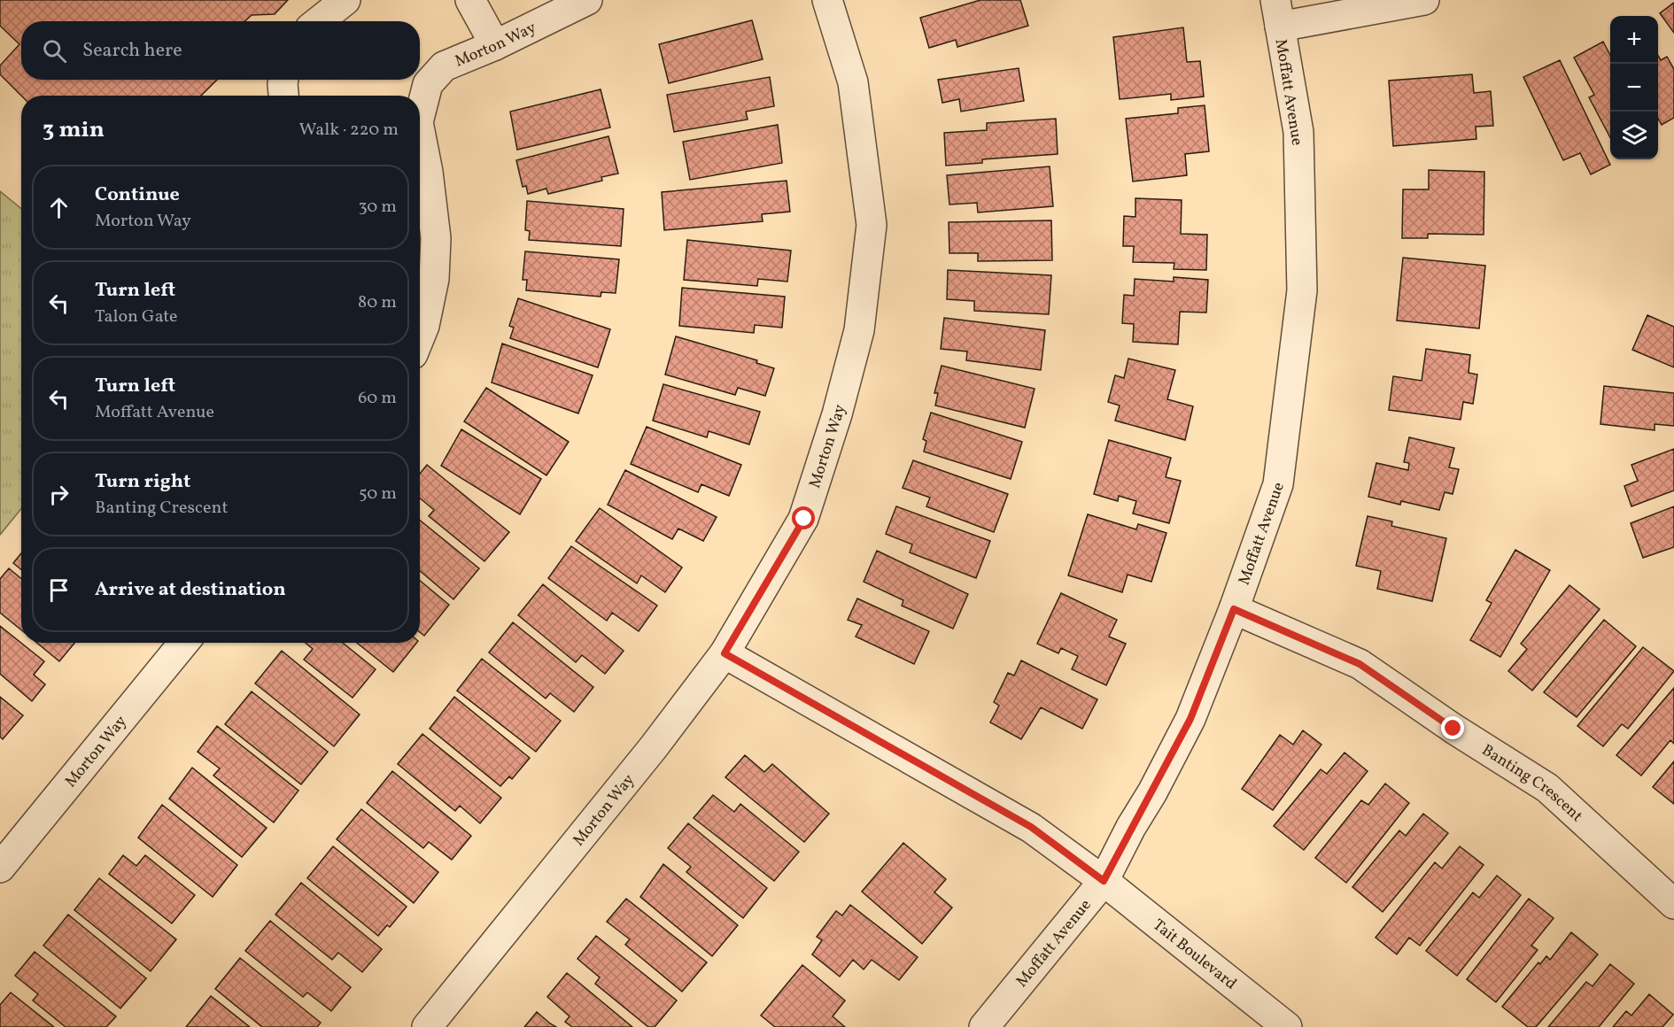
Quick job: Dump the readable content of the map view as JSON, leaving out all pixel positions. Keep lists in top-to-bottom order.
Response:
{
  "streets": {
    "street": [
      "Morton Way",
      "Moffatt Avenue",
      "Banting Crescent",
      "Tait Boulevard"
    ]
  },
  "crossings": [
    ["Morton Way", "Tait Boulevard"],
    ["Moffatt Avenue", "Banting Crescent"],
    ["Moffatt Avenue", "Tait Boulevard"]
  ],
  "page": {
    "map_buttons": ["+", "−"],
    "search": "Search here",
    "heading": ["3 min", "Walk · 220 m"],
    "list": [
      ["Continue", "Morton Way", "30 m"],
      ["Turn left", "Talon Gate", "80 m"],
      ["Turn left", "Moffatt Avenue", "60 m"],
      ["Turn right", "Banting Crescent", "50 m"],
      "Arrive at destination"
    ]
  }
}
